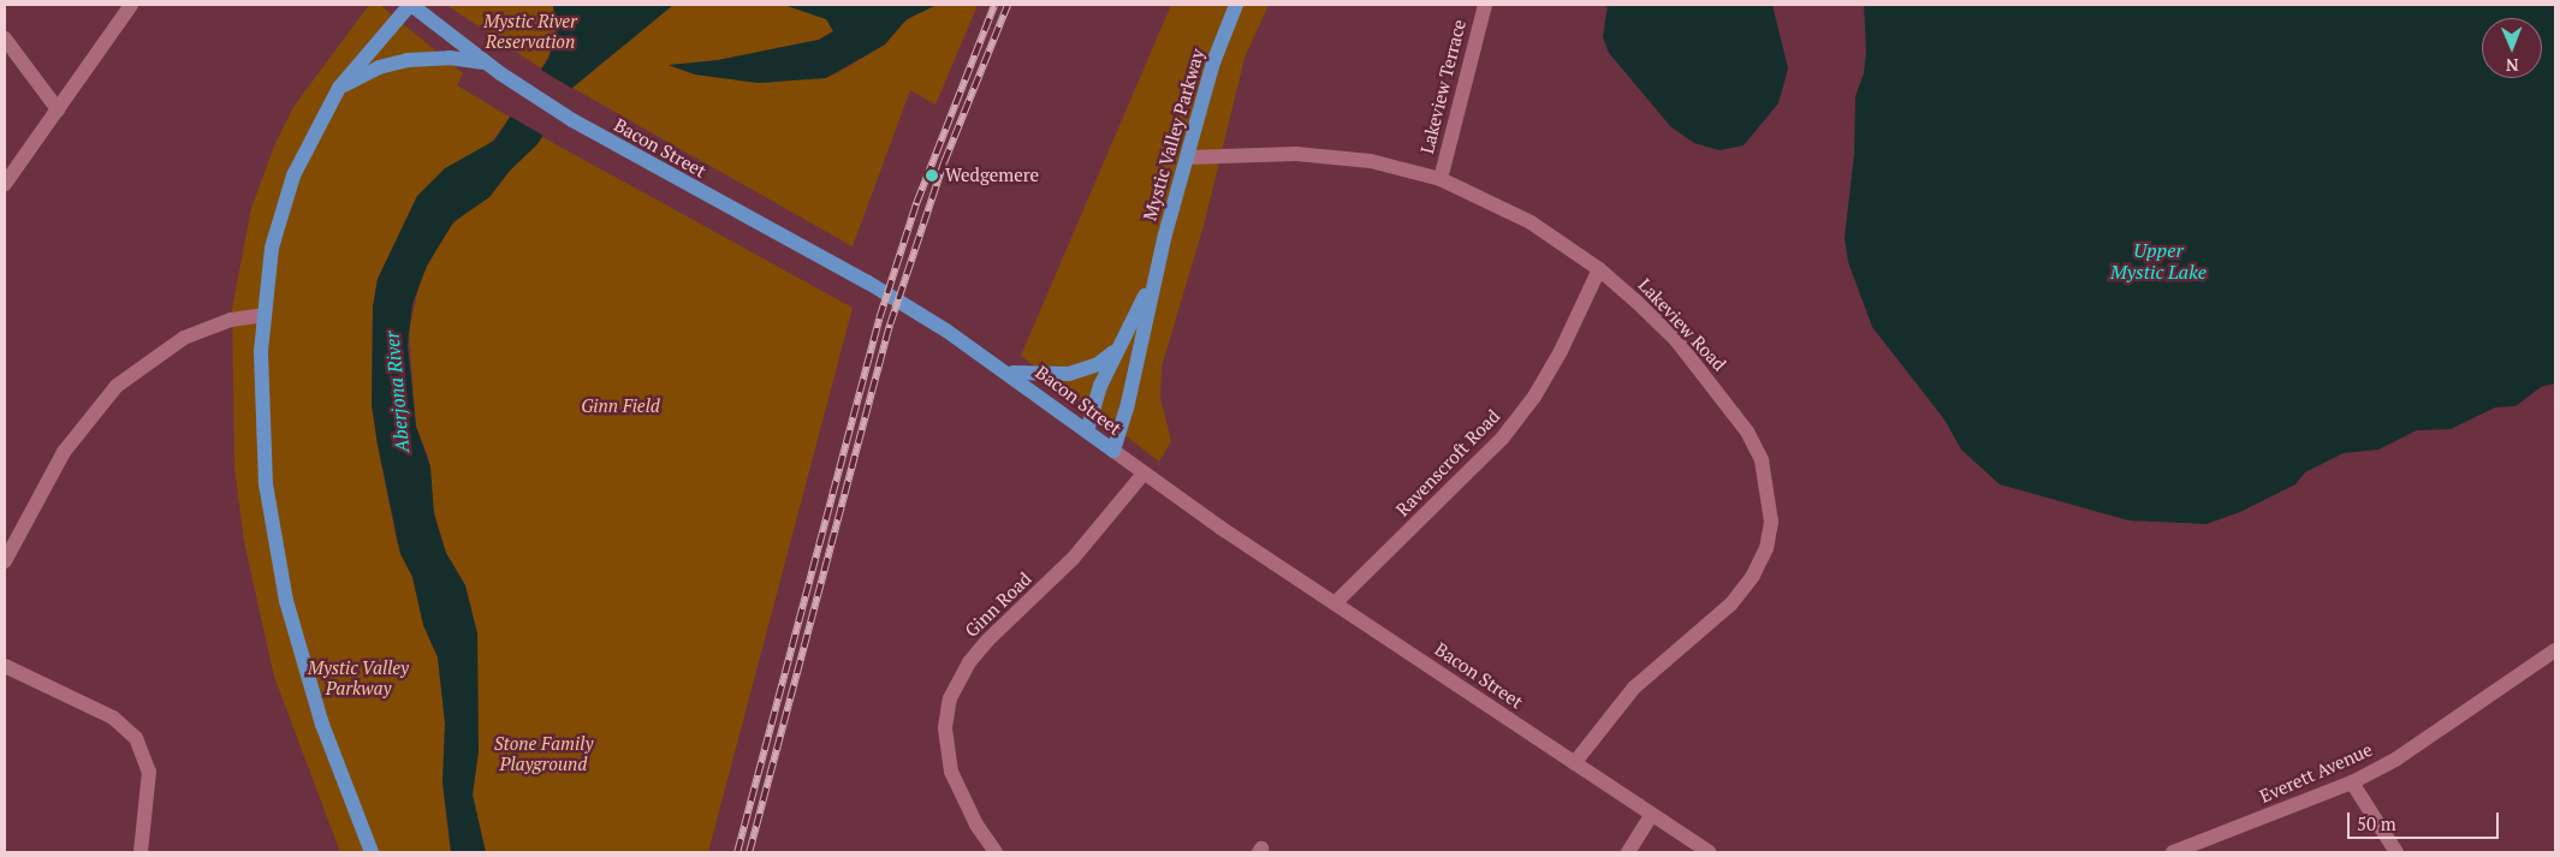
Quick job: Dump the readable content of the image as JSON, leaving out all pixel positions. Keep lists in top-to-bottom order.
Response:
{
  "streets": {
    "main road": ["Mystic Valley Parkway", "Bacon Street"],
    "street": [
      "Lakeview Terrace",
      "Lakeview Road",
      "Ravenscroft Road",
      "Ginn Road",
      "Everett Avenue"
    ]
  },
  "crossings": [
    ["Lakeview Terrace", "Lakeview Road"],
    ["Mystic Valley Parkway", "Bacon Street"],
    ["Mystic Valley Parkway", "Lakeview Road"],
    ["Bacon Street", "Lakeview Road"],
    ["Bacon Street", "Ravenscroft Road"],
    ["Bacon Street", "Ginn Road"],
    ["Lakeview Road", "Ravenscroft Road"]
  ],
  "water": ["Upper Mystic Lake", "Aberjona River"],
  "parks": [
    "Mystic River Reservation",
    "Ginn Field",
    "Mystic Valley Parkway",
    "Stone Family Playground"
  ],
  "places": ["Wedgemere"],
  "scale_bar": "50 m",
  "north": "bottom"
}
